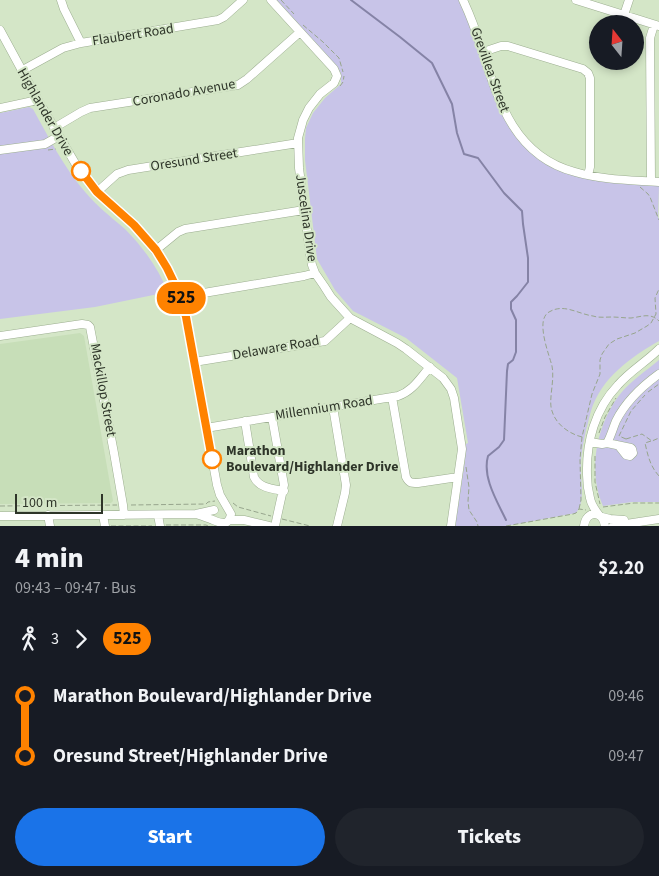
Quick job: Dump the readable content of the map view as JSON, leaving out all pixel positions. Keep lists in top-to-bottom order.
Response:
{
  "streets": {
    "street": [
      "Flaubert Road",
      "Grevillea Street",
      "Coronado Avenue",
      "Highlander Drive",
      "Oresund Street",
      "Juscelina Drive",
      "Delaware Road",
      "Mackillop Street",
      "Millennium Road"
    ]
  },
  "crossings": [
    ["Flaubert Road", "Highlander Drive"],
    ["Coronado Avenue", "Highlander Drive"],
    ["Coronado Avenue", "Juscelina Drive"],
    ["Highlander Drive", "Oresund Street"],
    ["Highlander Drive", "Delaware Road"],
    ["Highlander Drive", "Millennium Road"],
    ["Oresund Street", "Juscelina Drive"],
    ["Juscelina Drive", "Delaware Road"],
    ["Juscelina Drive", "Millennium Road"]
  ],
  "places": ["Marathon Boulevard/Highlander Drive"],
  "lines": ["bus line 525"],
  "scale_bar": "100 m",
  "north": "top",
  "page": {
    "on_map": "525",
    "scale": "100 m",
    "heading": ["4 min", "09:43 – 09:47 · Bus", "$2.20"],
    "legs": ["3", "525"],
    "list": [
      {
        "name": "Marathon Boulevard/Highlander Drive",
        "value": "09:46"
      },
      {
        "name": "Oresund Street/Highlander Drive",
        "value": "09:47"
      }
    ],
    "buttons": ["Start", "Tickets"]
  }
}
